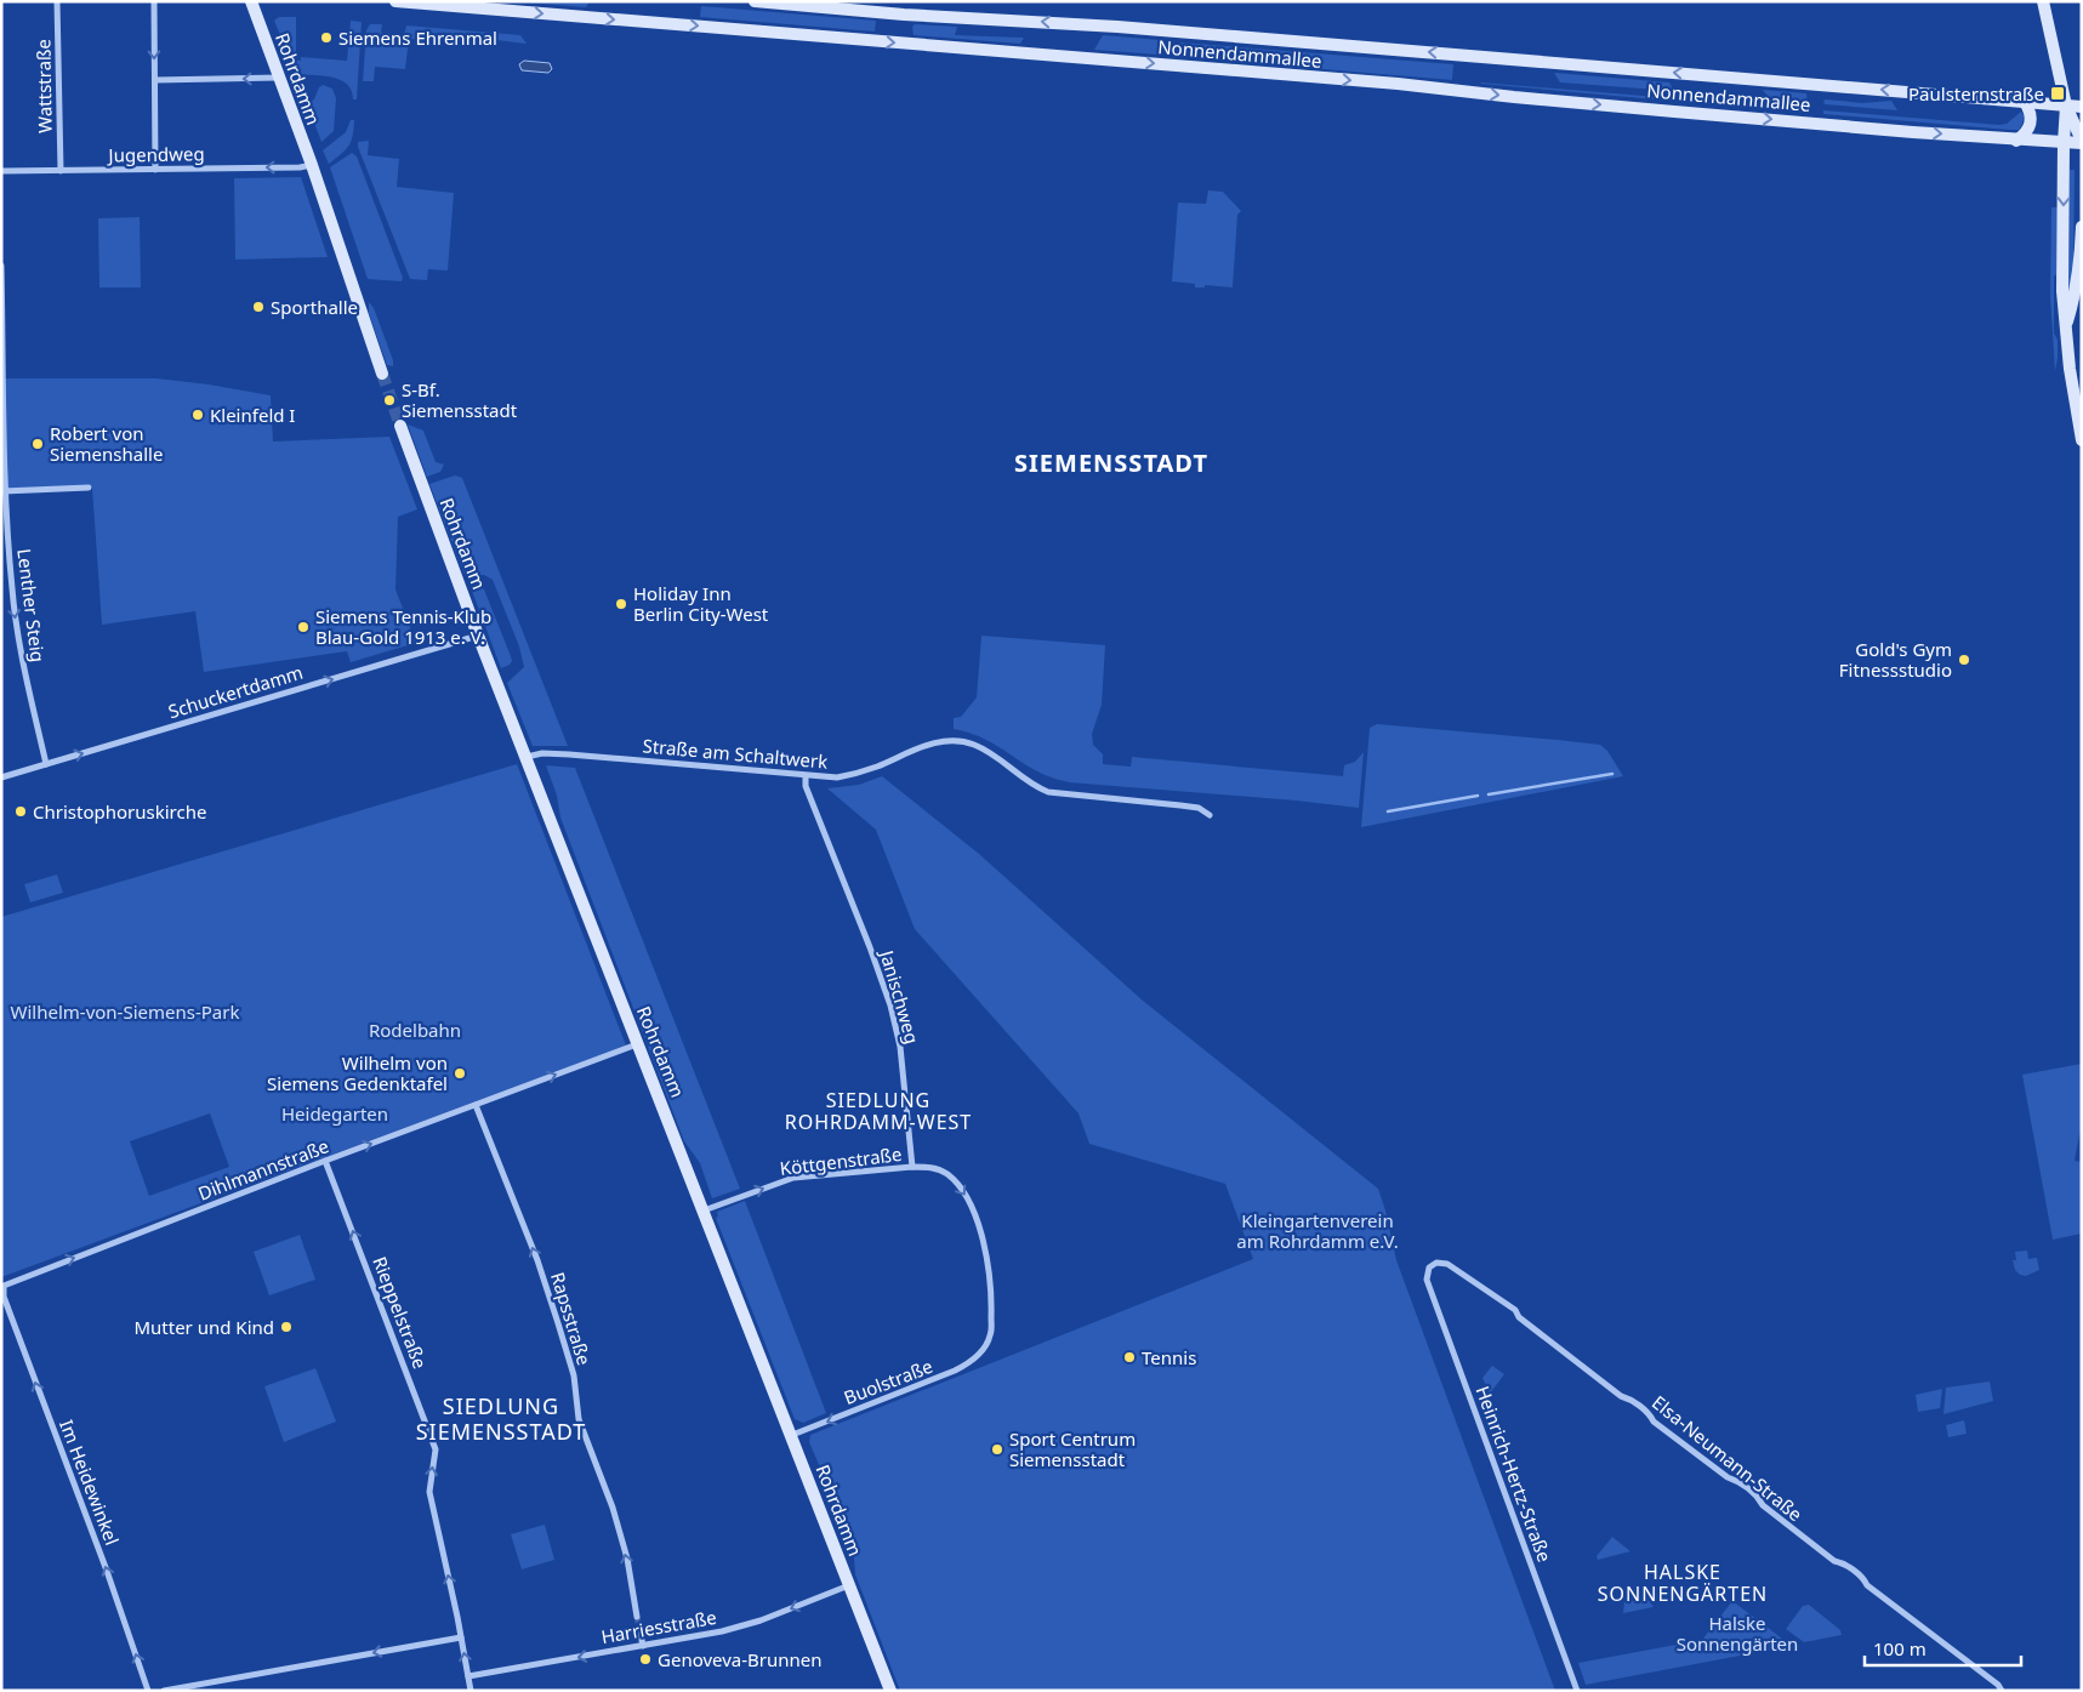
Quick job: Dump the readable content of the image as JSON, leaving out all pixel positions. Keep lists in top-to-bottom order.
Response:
{
  "streets": {
    "main road": ["Nonnendammallee", "Rohrdamm"],
    "street": [
      "Wattstraße",
      "Jugendweg",
      "Lenther Steig",
      "Schuckertdamm",
      "Straße am Schaltwerk",
      "Janischweg",
      "Köttgenstraße",
      "Dihlmannstraße",
      "Rieppelstraße",
      "Rapsstraße",
      "Buolstraße",
      "Elsa-Neumann-Straße",
      "Heinrich-Hertz-Straße",
      "Im Heidewinkel",
      "Harriesstraße"
    ]
  },
  "crossings": [
    ["Rohrdamm", "Jugendweg"],
    ["Rohrdamm", "Schuckertdamm"],
    ["Rohrdamm", "Straße am Schaltwerk"],
    ["Rohrdamm", "Köttgenstraße"],
    ["Rohrdamm", "Dihlmannstraße"],
    ["Rohrdamm", "Buolstraße"],
    ["Rohrdamm", "Harriesstraße"],
    ["Wattstraße", "Jugendweg"],
    ["Lenther Steig", "Schuckertdamm"],
    ["Straße am Schaltwerk", "Janischweg"],
    ["Janischweg", "Köttgenstraße"],
    ["Janischweg", "Buolstraße"],
    ["Köttgenstraße", "Buolstraße"],
    ["Dihlmannstraße", "Rieppelstraße"],
    ["Dihlmannstraße", "Rapsstraße"],
    ["Dihlmannstraße", "Im Heidewinkel"],
    ["Rieppelstraße", "Harriesstraße"],
    ["Elsa-Neumann-Straße", "Heinrich-Hertz-Straße"]
  ],
  "one_way": [
    "Jugendweg",
    "Lenther Steig",
    "Schuckertdamm",
    "Köttgenstraße",
    "Dihlmannstraße",
    "Rieppelstraße",
    "Rapsstraße",
    "Im Heidewinkel",
    "Harriesstraße"
  ],
  "districts": [
    "SIEMENSSTADT",
    "SIEDLUNG ROHRDAMM-WEST",
    "SIEDLUNG SIEMENSSTADT",
    "HALSKE SONNENGÄRTEN"
  ],
  "parks": [
    "Wilhelm-von-Siemens-Park",
    "Rodelbahn",
    "Heidegarten",
    "Kleingartenverein am Rohrdamm e.V.",
    "Halske Sonnengärten"
  ],
  "places": {
    "other": [
      "Siemens Ehrenmal",
      "Sporthalle",
      "S-Bf. Siemensstadt",
      "Kleinfeld I",
      "Robert von Siemenshalle",
      "Holiday Inn Berlin City-West",
      "Siemens Tennis-Klub Blau-Gold 1913 e. V.",
      "Gold's Gym Fitnessstudio",
      "Christophoruskirche",
      "Wilhelm von Siemens Gedenktafel",
      "Mutter und Kind",
      "Tennis",
      "Sport Centrum Siemensstadt",
      "Genoveva-Brunnen"
    ],
    "transit": ["Paulsternstraße"]
  },
  "scale_bar": "100 m"
}
